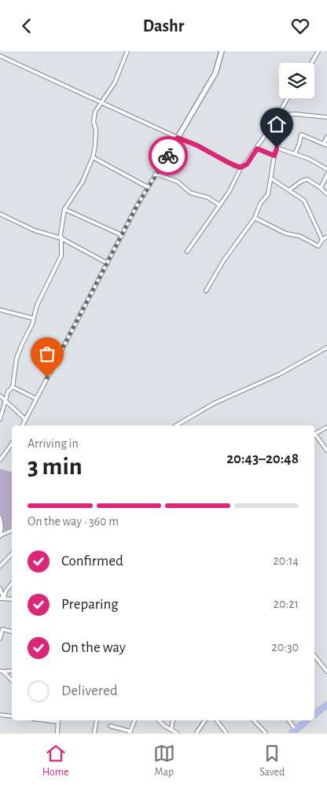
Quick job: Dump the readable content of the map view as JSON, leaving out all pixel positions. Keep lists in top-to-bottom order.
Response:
{
  "page": {
    "header": "Dashr",
    "heading": ["3 min", "Arriving in", "20:43–20:48"],
    "bar": "On the way · 360 m",
    "list": [
      ["Confirmed", "20:14"],
      ["Preparing", "20:21"],
      ["On the way", "20:30"],
      "Delivered"
    ],
    "tabs": ["Home", "Map", "Saved"]
  }
}
